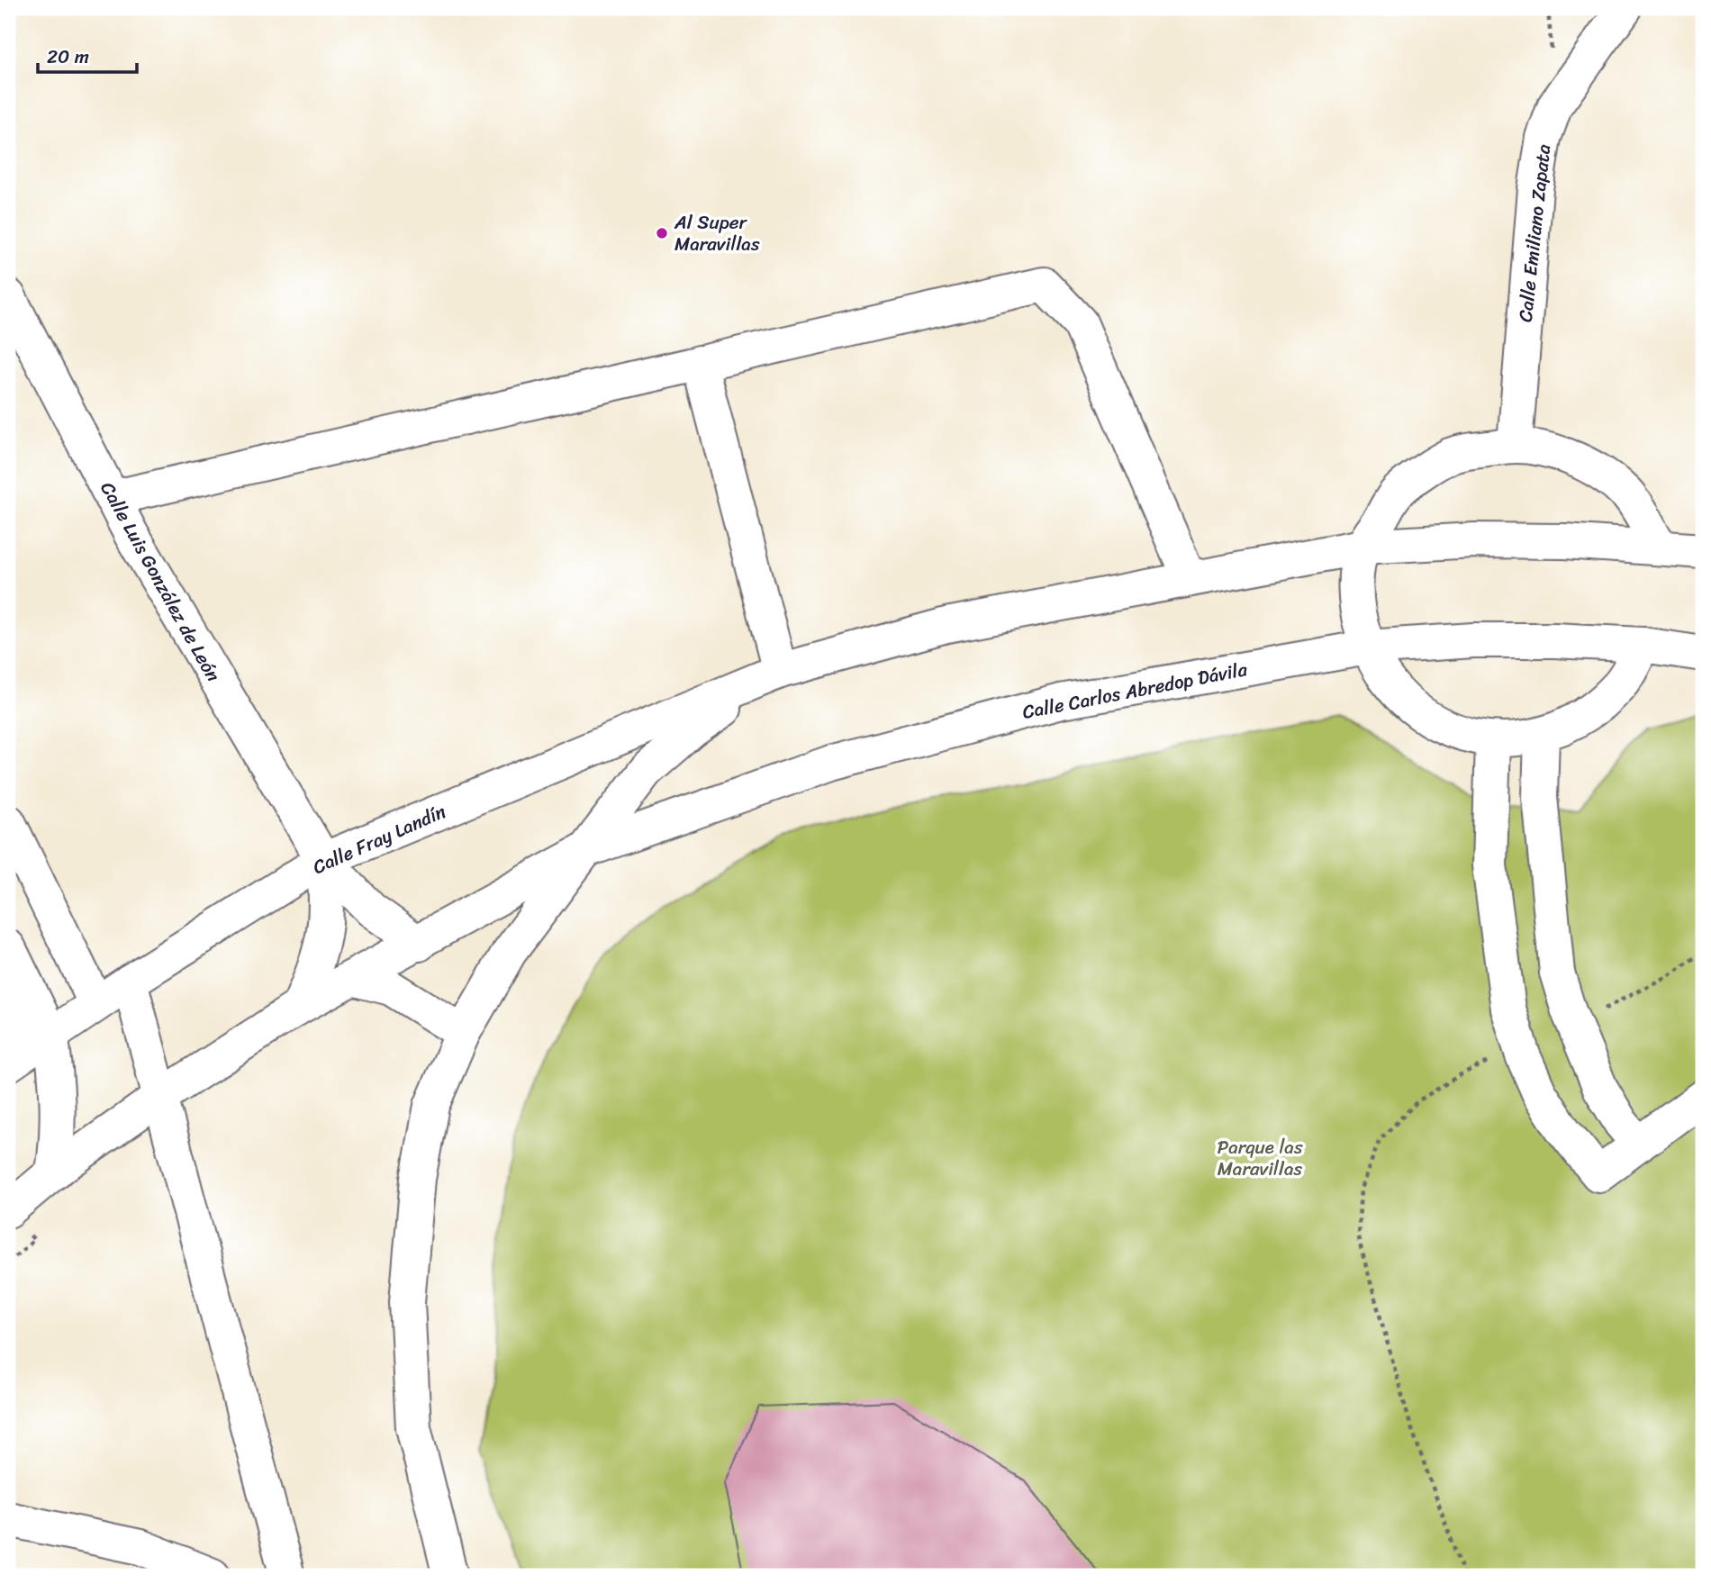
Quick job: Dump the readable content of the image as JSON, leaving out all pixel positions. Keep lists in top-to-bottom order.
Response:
{
  "streets": {
    "main road": [
      "Calle Emiliano Zapata",
      "Calle Luis González de León",
      "Calle Carlos Abredop Dávila",
      "Calle Fray Landín"
    ]
  },
  "crossings": [
    ["Calle Luis González de León", "Calle Fray Landín"]
  ],
  "parks": ["Parque las Maravillas"],
  "places": ["Al Super Maravillas"],
  "scale_bar": "20 m"
}
